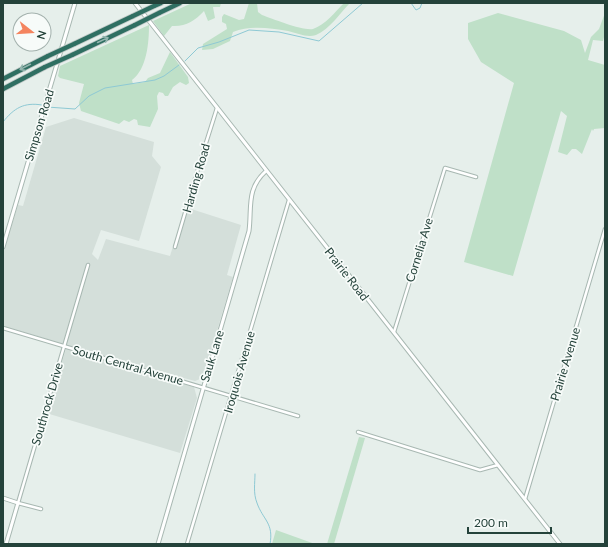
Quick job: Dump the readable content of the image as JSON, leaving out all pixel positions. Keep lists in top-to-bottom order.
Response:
{
  "streets": {
    "street": [
      "Simpson Road",
      "Harding Road",
      "Cornelia Ave",
      "Prairie Road",
      "Sauk Lane",
      "Prairie Avenue",
      "South Central Avenue",
      "Iroquois Avenue",
      "Southrock Drive"
    ]
  },
  "crossings": [
    ["Harding Road", "Prairie Road"],
    ["Cornelia Ave", "Prairie Road"],
    ["Prairie Road", "Sauk Lane"],
    ["Prairie Road", "Prairie Avenue"],
    ["Prairie Road", "Iroquois Avenue"],
    ["Sauk Lane", "South Central Avenue"],
    ["South Central Avenue", "Iroquois Avenue"],
    ["South Central Avenue", "Southrock Drive"]
  ],
  "scale_bar": "200 m",
  "north": "right"
}
